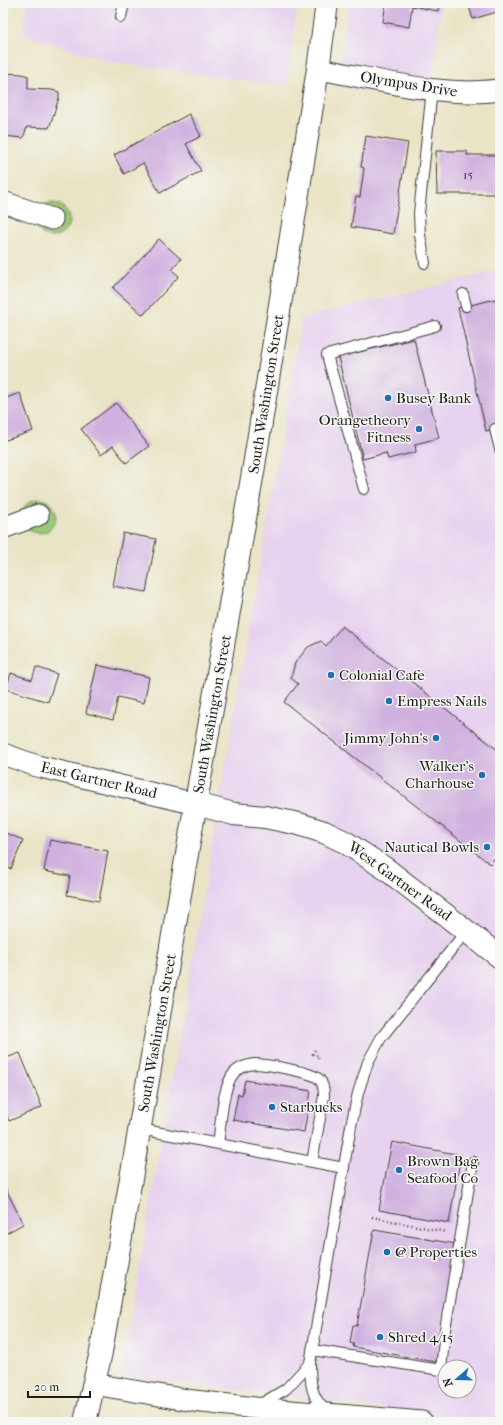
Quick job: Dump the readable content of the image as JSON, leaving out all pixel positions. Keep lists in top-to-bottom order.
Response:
{
  "streets": {
    "main road": ["South Washington Street", "West Gartner Road"],
    "street": ["Olympus Drive", "East Gartner Road"]
  },
  "crossings": [
    ["Olympus Drive", "South Washington Street"],
    ["South Washington Street", "East Gartner Road"],
    ["South Washington Street", "West Gartner Road"],
    ["East Gartner Road", "West Gartner Road"]
  ],
  "places": [
    "Busey Bank",
    "Orangetheory Fitness",
    "Colonial Cafe",
    "Empress Nails",
    "Jimmy John's",
    "Walker's Charhouse",
    "Nautical Bowls",
    "Starbucks",
    "Brown Bag Seafood Co",
    "@ Properties",
    "Shred 4/15"
  ],
  "house_numbers": ["15"],
  "scale_bar": "20 m",
  "north": "left"
}
